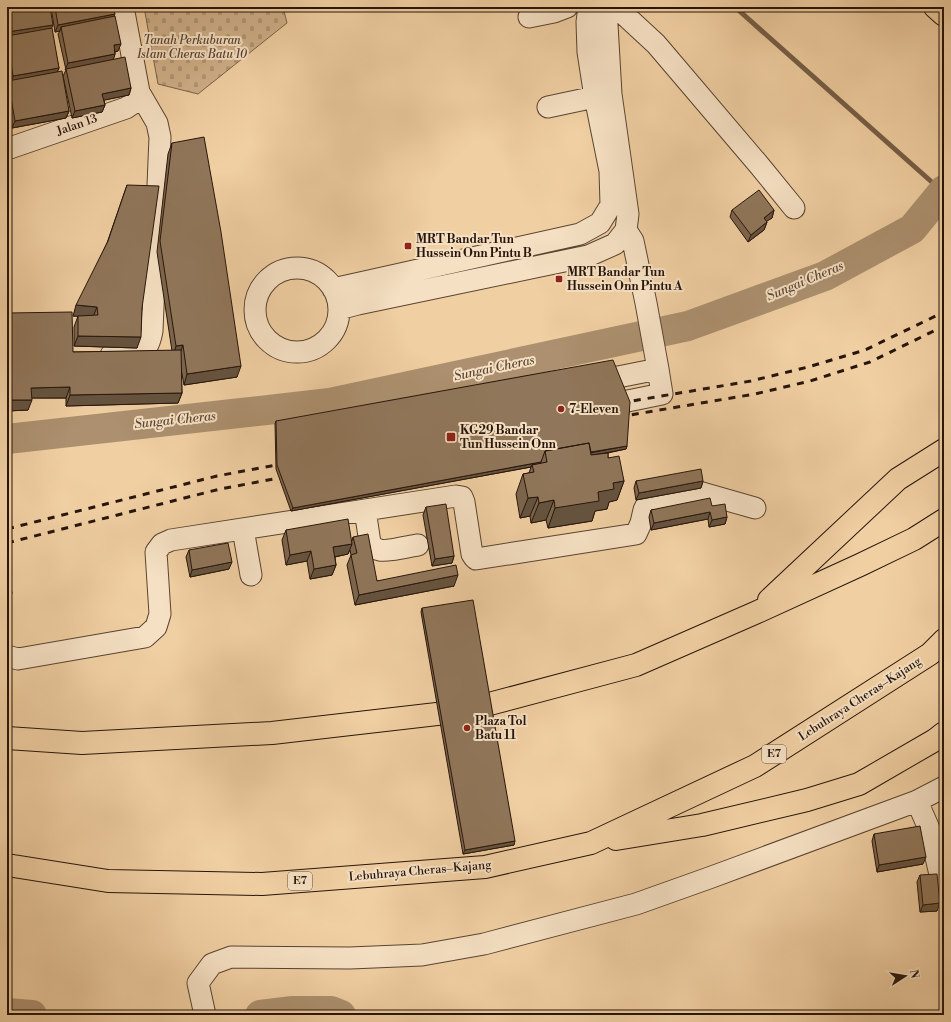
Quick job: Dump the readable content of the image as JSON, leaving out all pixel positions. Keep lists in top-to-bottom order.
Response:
{
  "streets": {
    "main road": ["Lebuhraya Cheras–Kajang", "E7"],
    "street": ["Jalan 13"]
  },
  "water": ["Sungai Cheras"],
  "parks": ["Tanah Perkuburan Islam Cheras Batu 10"],
  "places": {
    "transit": ["MRT Bandar Tun Hussein Onn Pintu B", "MRT Bandar Tun Hussein Onn Pintu A", "KG29 Bandar Tun Hussein Onn"],
    "other": ["7-Eleven", "Plaza Tol Batu 11"]
  },
  "north": "right"
}
